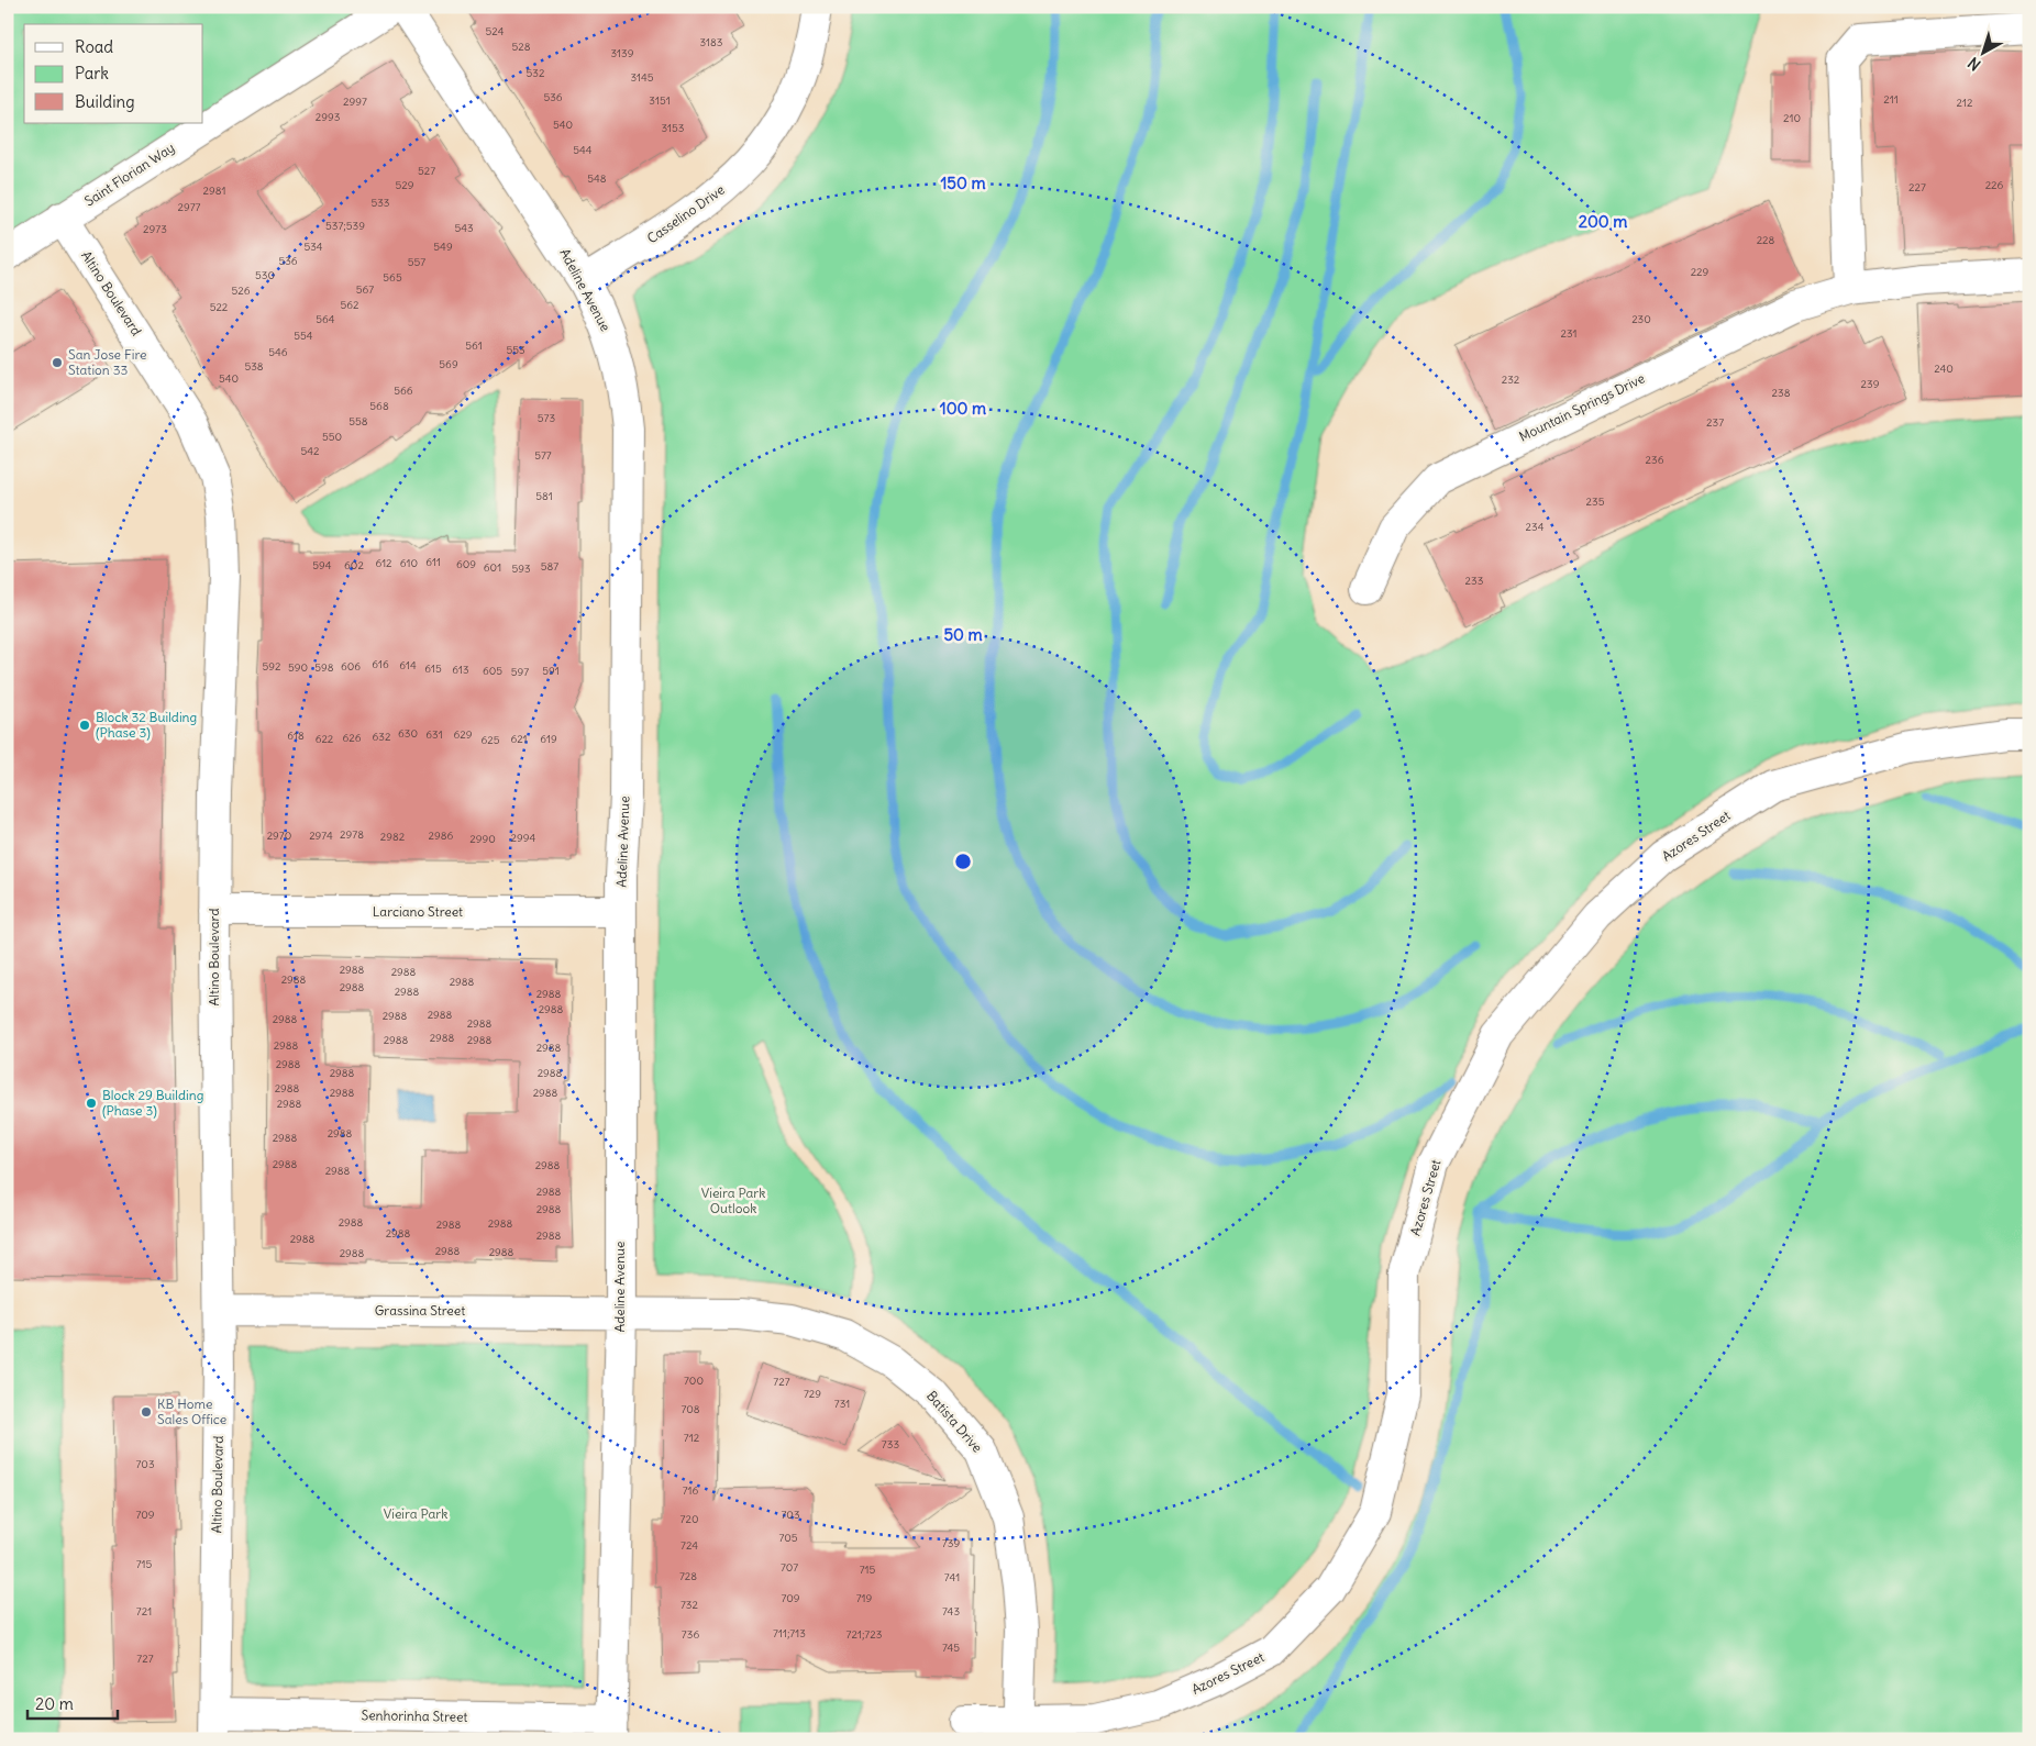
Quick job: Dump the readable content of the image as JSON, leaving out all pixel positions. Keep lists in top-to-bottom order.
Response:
{
  "streets": {
    "street": [
      "Saint Florian Way",
      "Casselino Drive",
      "Adeline Avenue",
      "Altino Boulevard",
      "Mountain Springs Drive",
      "Azores Street",
      "Larciano Street",
      "Grassina Street",
      "Batista Drive",
      "Senhorinha Street"
    ]
  },
  "crossings": [
    ["Saint Florian Way", "Altino Boulevard"],
    ["Casselino Drive", "Adeline Avenue"],
    ["Adeline Avenue", "Larciano Street"],
    ["Adeline Avenue", "Grassina Street"],
    ["Adeline Avenue", "Batista Drive"],
    ["Adeline Avenue", "Senhorinha Street"],
    ["Altino Boulevard", "Larciano Street"],
    ["Altino Boulevard", "Grassina Street"],
    ["Altino Boulevard", "Senhorinha Street"],
    ["Azores Street", "Batista Drive"],
    ["Grassina Street", "Batista Drive"]
  ],
  "parks": ["Vieira Park Outlook", "Vieira Park"],
  "places": [
    "San Jose Fire Station 33",
    "Block 32 Building (Phase 3)",
    "Block 29 Building (Phase 3)",
    "KB Home Sales Office"
  ],
  "house_numbers": [
    "524",
    "3183",
    "528",
    "3139",
    "532",
    "3145",
    "536",
    "211",
    "3151",
    "2997",
    "212",
    "2993",
    "210",
    "540",
    "3153",
    "544",
    "527",
    "548",
    "529",
    "226",
    "227",
    "2981",
    "533",
    "2977",
    "537;539",
    "543",
    "2973",
    "228",
    "534",
    "549",
    "536",
    "557",
    "229",
    "530",
    "565",
    "567",
    "526",
    "562",
    "522",
    "564",
    "230",
    "231",
    "554",
    "561",
    "553",
    "546",
    "569",
    "538",
    "240",
    "540",
    "232",
    "239",
    "566",
    "238",
    "568",
    "573",
    "558",
    "237",
    "550",
    "542",
    "577",
    "236",
    "581",
    "235",
    "234",
    "611",
    "612",
    "610",
    "609",
    "594",
    "602",
    "587",
    "601",
    "593",
    "233",
    "616",
    "614",
    "592",
    "606",
    "590",
    "598",
    "615",
    "613",
    "605",
    "591",
    "597",
    "630",
    "631",
    "629",
    "618",
    "632",
    "626",
    "622",
    "621",
    "619",
    "625",
    "2978",
    "2970",
    "2974",
    "2986",
    "2982",
    "2994",
    "2990",
    "2988",
    "2988",
    "2988",
    "2988",
    "2988",
    "2988",
    "2988",
    "2988",
    "2988",
    "2988",
    "2988",
    "2988",
    "2988",
    "2988",
    "2988",
    "2988",
    "2988",
    "2988",
    "2988",
    "2988",
    "2988",
    "2988",
    "2988",
    "2988",
    "2988",
    "2988",
    "2988",
    "2988",
    "2988",
    "2988",
    "2988",
    "2988",
    "2988",
    "2988",
    "2988",
    "2988",
    "2988",
    "2988",
    "2988",
    "2988",
    "700",
    "727",
    "729",
    "731",
    "708",
    "712",
    "733",
    "703",
    "716",
    "709",
    "703",
    "720",
    "705",
    "739",
    "724",
    "715",
    "707",
    "715",
    "728",
    "741",
    "709",
    "719",
    "732",
    "721",
    "743",
    "711;713",
    "736",
    "721;723",
    "745",
    "727"
  ],
  "legend": ["Road", "Park", "Building"],
  "scale_bar": "20 m",
  "north": "bottom left",
  "rings": [
    "150 m",
    "200 m",
    "100 m",
    "50 m"
  ]
}
